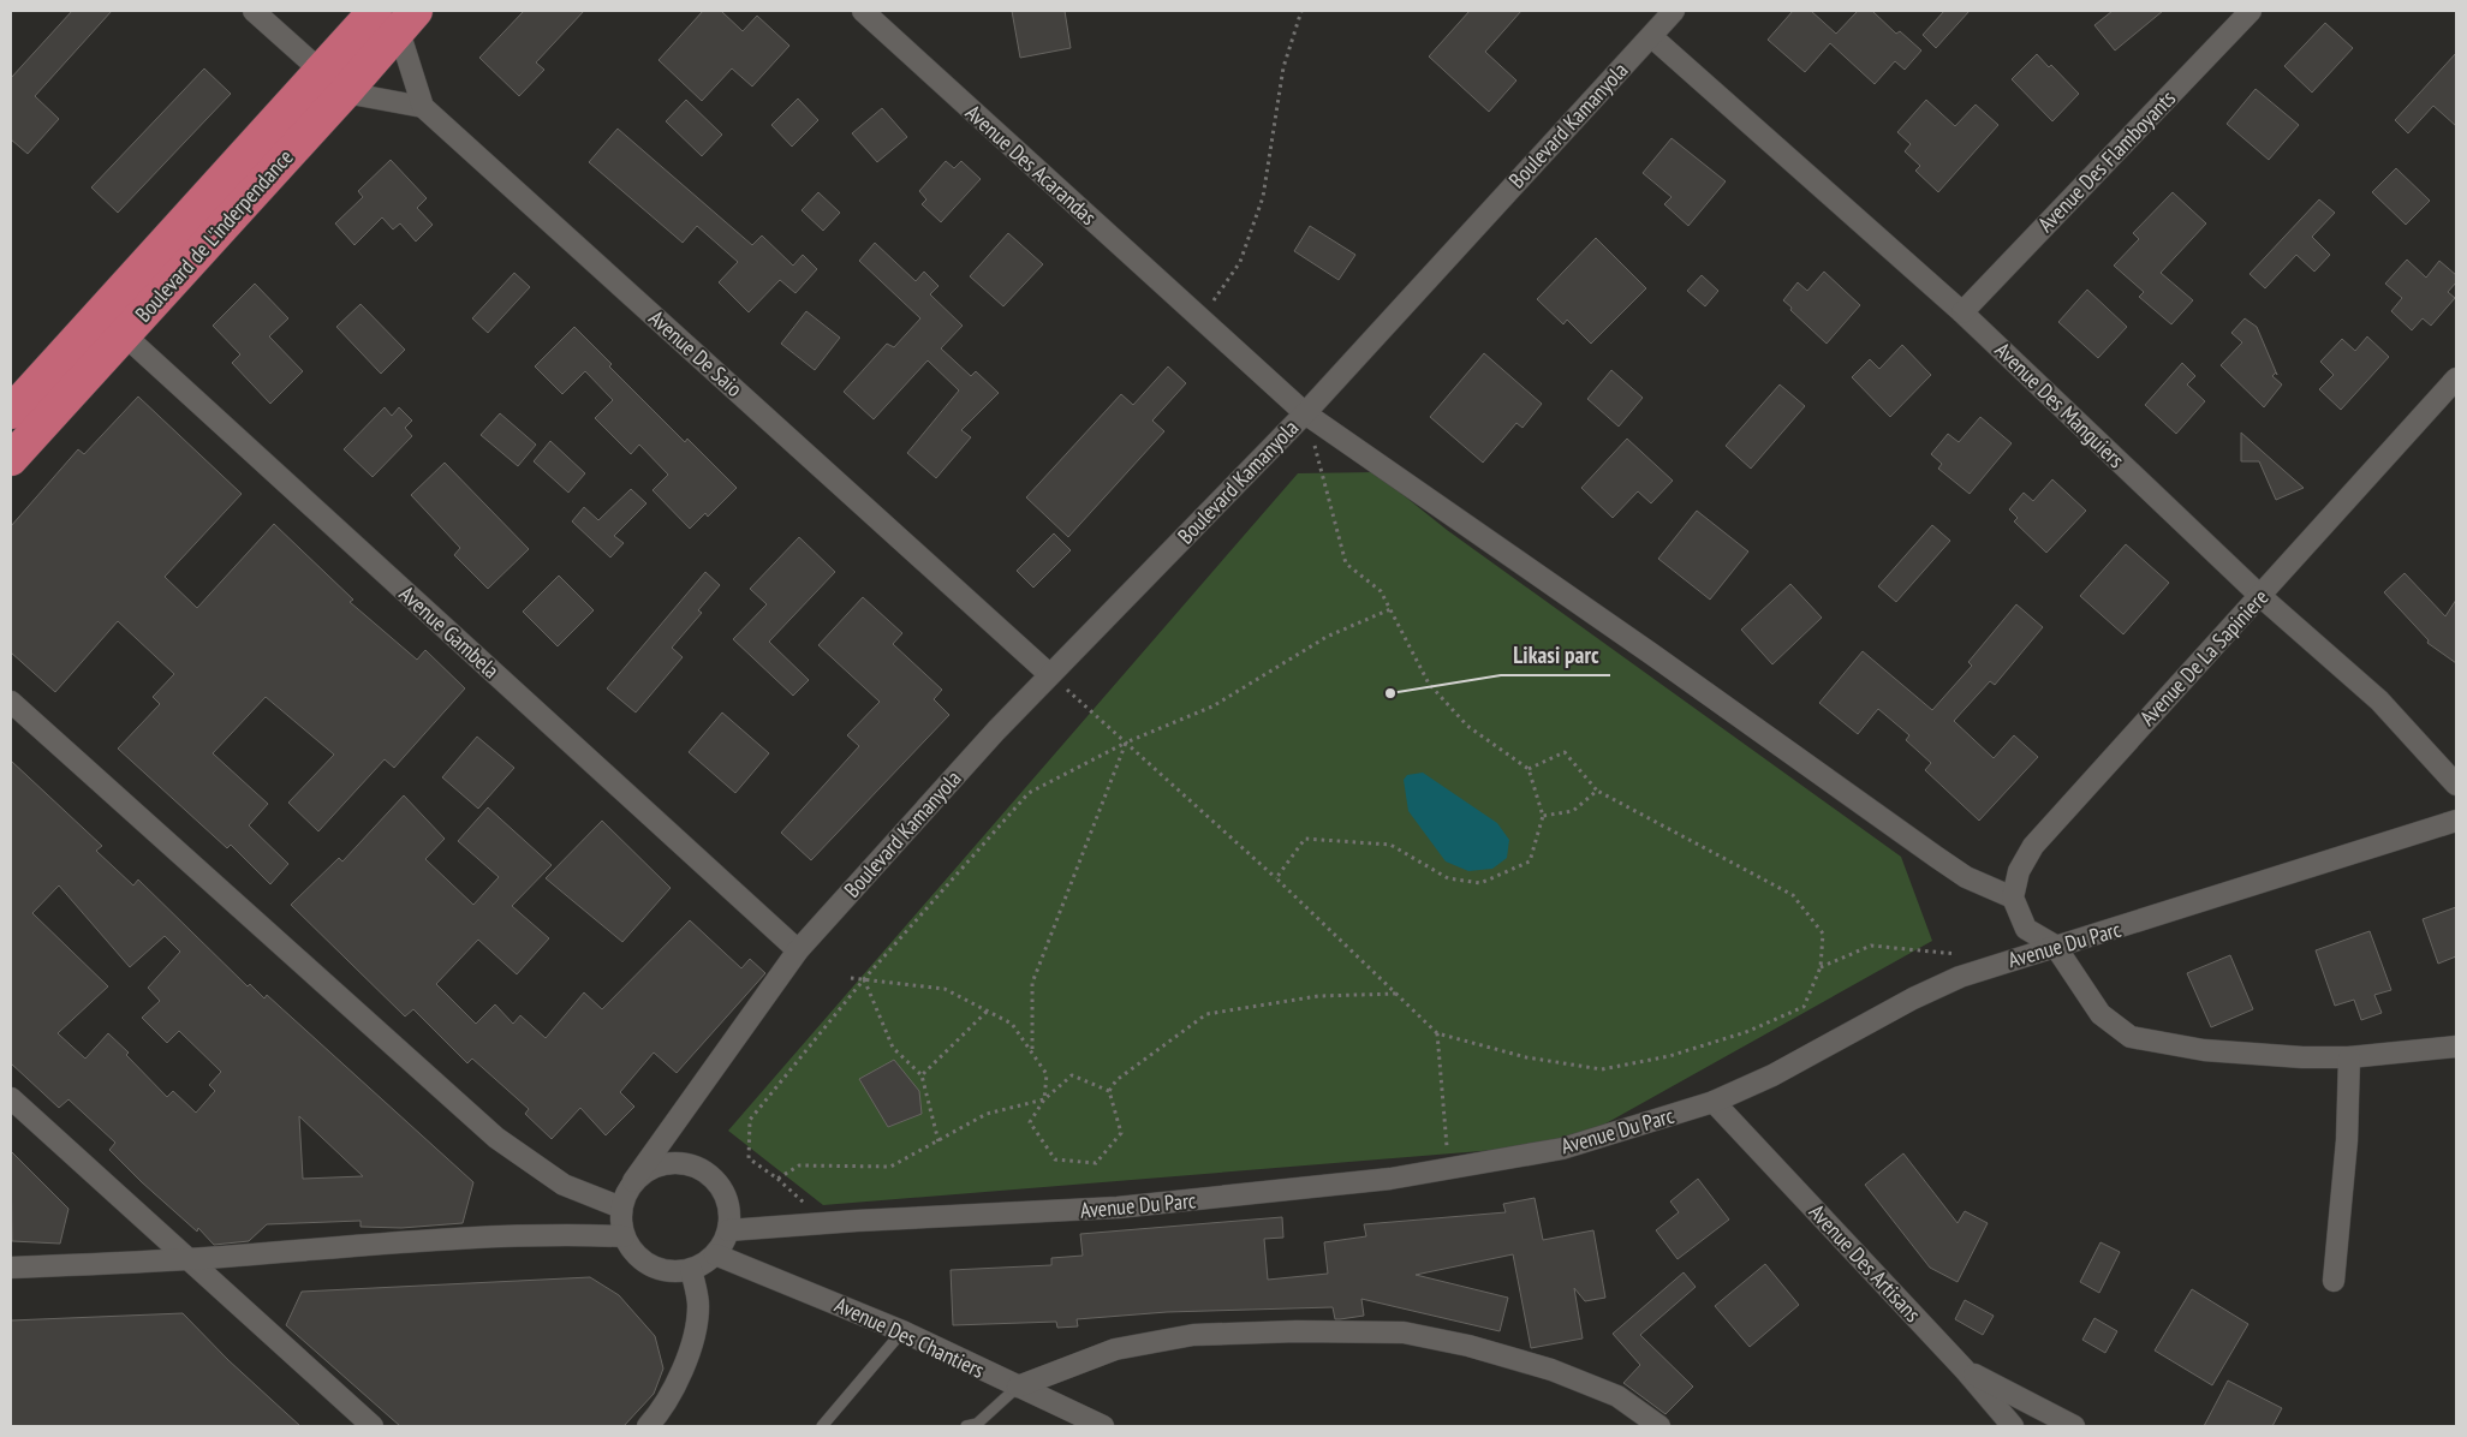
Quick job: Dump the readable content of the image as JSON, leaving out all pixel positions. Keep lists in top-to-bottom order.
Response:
{
  "streets": {
    "highway": ["Boulevard de L'inderpendance"],
    "street": [
      "Boulevard Kamanyola",
      "Avenue Des Flamboyants",
      "Avenue Des Acarandas",
      "Avenue De Saio",
      "Avenue Des Manguiers",
      "Avenue Gambela",
      "Avenue De La Sapiniere",
      "Avenue Du Parc",
      "Avenue Des Artisans",
      "Avenue Des Chantiers"
    ]
  },
  "crossings": [
    ["Boulevard Kamanyola", "Avenue Des Acarandas"],
    ["Boulevard Kamanyola", "Avenue De Saio"],
    ["Boulevard Kamanyola", "Avenue Des Manguiers"],
    ["Boulevard Kamanyola", "Avenue Gambela"],
    ["Boulevard Kamanyola", "Avenue Du Parc"],
    ["Boulevard Kamanyola", "Avenue Des Chantiers"],
    ["Avenue Des Flamboyants", "Avenue Des Manguiers"],
    ["Avenue Des Acarandas", "Avenue De La Sapiniere"],
    ["Boulevard de L'inderpendance", "Avenue Gambela"],
    ["Avenue Des Manguiers", "Avenue De La Sapiniere"],
    ["Avenue Du Parc", "Avenue Des Artisans"],
    ["Avenue Du Parc", "Avenue Des Chantiers"]
  ],
  "places": ["Likasi parc"]
}
